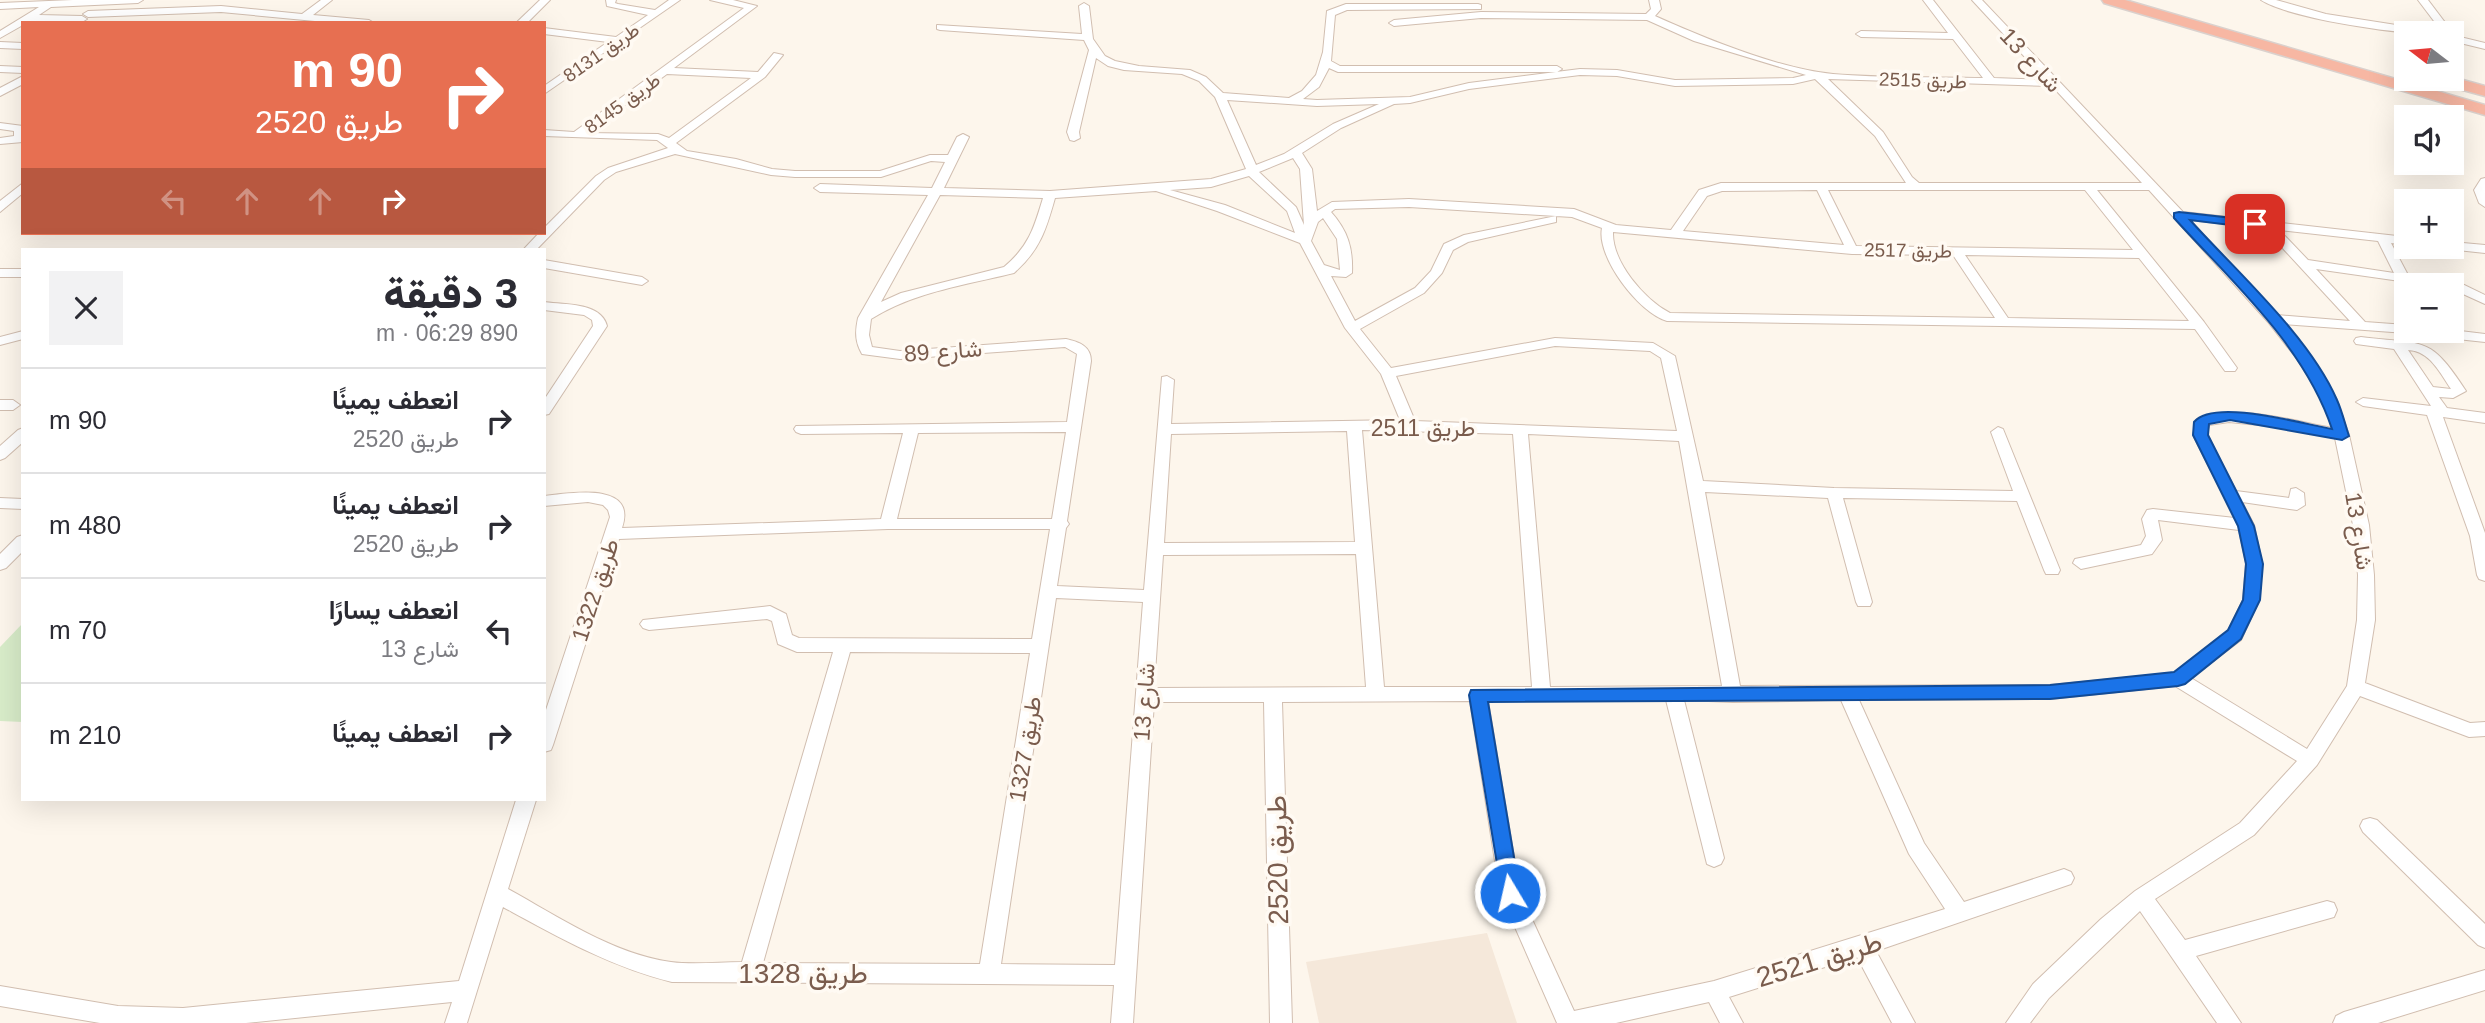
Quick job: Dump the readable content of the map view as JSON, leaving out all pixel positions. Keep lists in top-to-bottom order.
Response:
{
  "streets": {
    "street": [
      "طريق 8131",
      "شارع 13",
      "طريق 2515",
      "طريق 8145",
      "طريق 2517",
      "شارع 89",
      "طريق 2511",
      "طريق 1322",
      "طريق 1327",
      "طريق 2520",
      "طريق 2521",
      "طريق 1328"
    ]
  },
  "crossings": [
    ["شارع 13", "طريق 2515"],
    ["شارع 13", "طريق 2511"],
    ["شارع 13", "طريق 1328"],
    ["شارع 89", "طريق 1327"],
    ["طريق 1327", "طريق 1328"]
  ],
  "north": "left",
  "page": {
    "map_buttons": ["+", "−"],
    "turn": ["90 m", "طريق 2520"],
    "heading": ["3 دقيقة", "890 m · 06:29"],
    "list": [
      {
        "name": "انعطف يمينًا",
        "note": "طريق 2520",
        "value": "90 m"
      },
      {
        "name": "انعطف يمينًا",
        "note": "طريق 2520",
        "value": "480 m"
      },
      {
        "name": "انعطف يسارًا",
        "note": "شارع 13",
        "value": "70 m"
      },
      {
        "name": "انعطف يمينًا",
        "value": "210 m"
      }
    ]
  }
}
